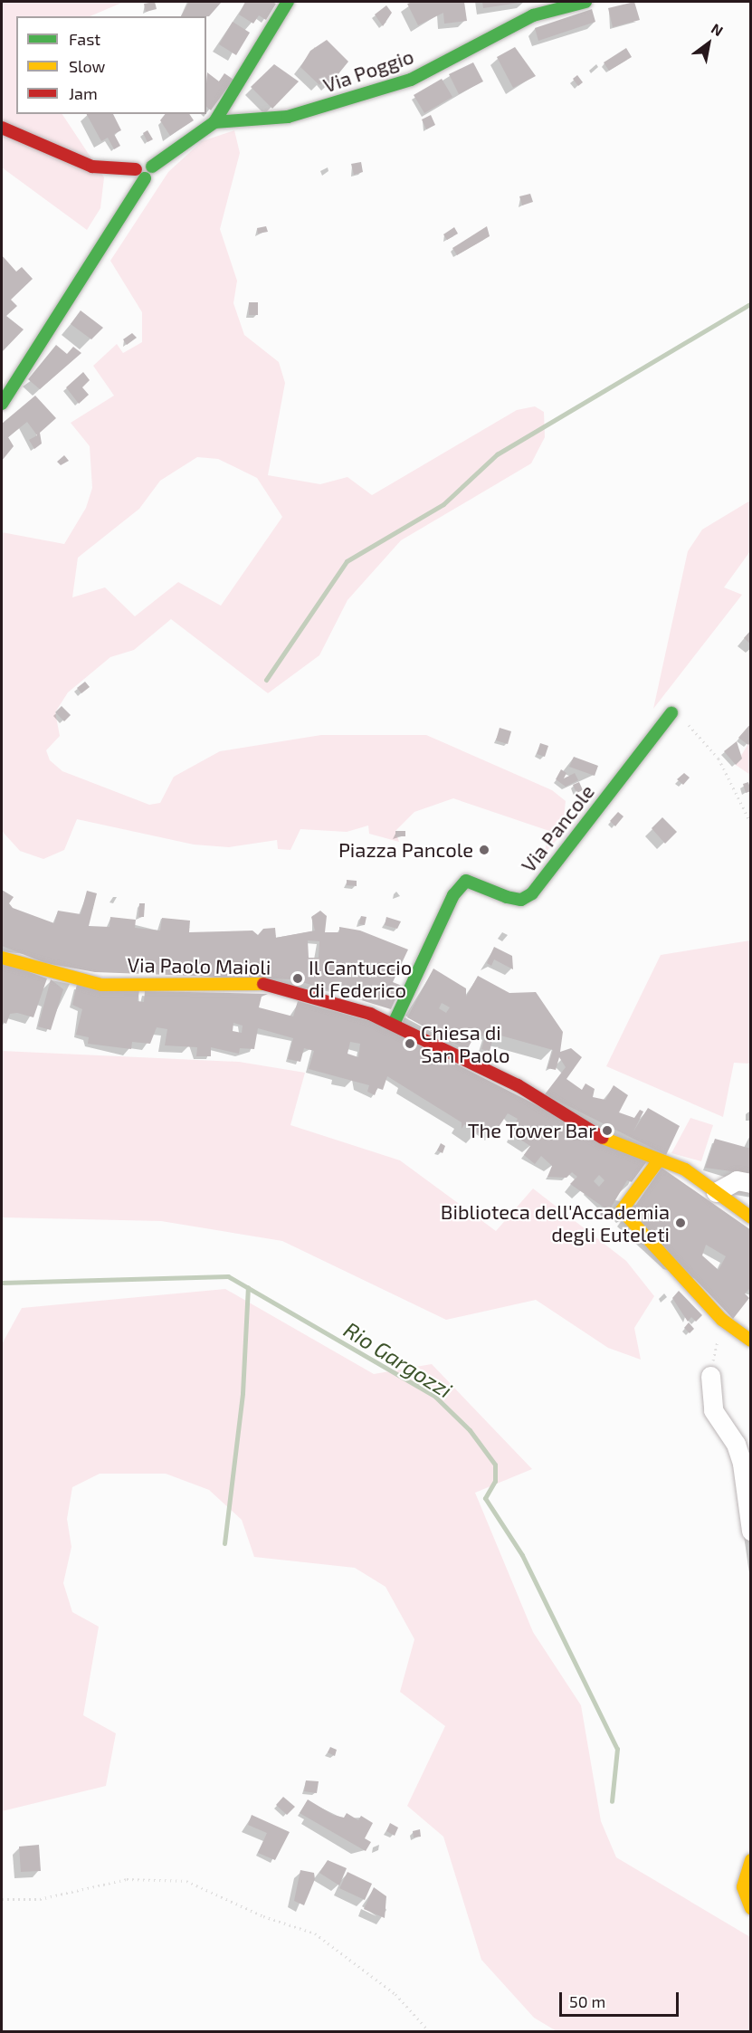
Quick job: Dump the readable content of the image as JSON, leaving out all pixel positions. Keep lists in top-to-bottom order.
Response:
{
  "streets": {
    "street": ["Via Poggio", "Via Pancole", "Via Paolo Maioli"]
  },
  "crossings": [
    ["Via Pancole", "Via Paolo Maioli"]
  ],
  "water": ["Rio Gargozzi"],
  "places": [
    "Piazza Pancole",
    "Il Cantuccio di Federico",
    "Chiesa di San Paolo",
    "The Tower Bar",
    "Biblioteca dell'Accademia degli Euteleti"
  ],
  "legend": ["Fast", "Slow", "Jam"],
  "scale_bar": "50 m",
  "north": "top right"
}
